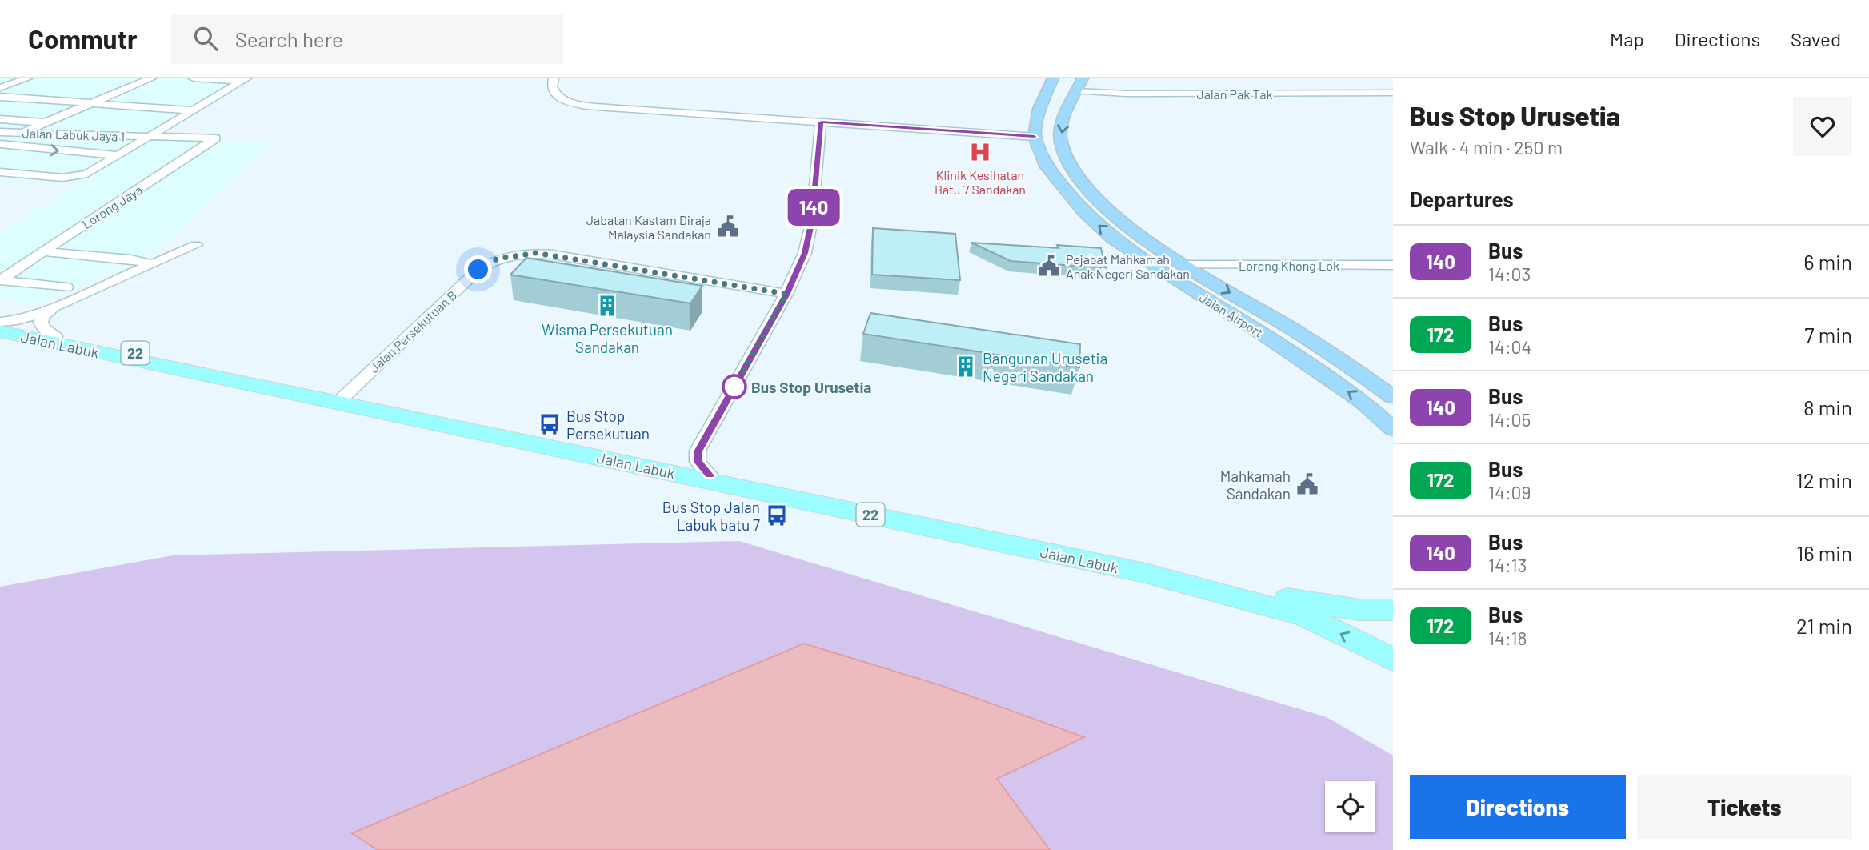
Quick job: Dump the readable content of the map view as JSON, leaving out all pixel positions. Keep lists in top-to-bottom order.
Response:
{
  "streets": {
    "highway": ["Jalan Labuk", "22"],
    "main road": ["Jalan Airport"],
    "street": [
      "Jalan Pak Tak",
      "Jalan Labuk Jaya 1",
      "Lorong Jaya",
      "Lorong Khong Lok",
      "Jalan Persekutuan B"
    ]
  },
  "crossings": [
    ["Jalan Pak Tak", "Jalan Airport"],
    ["Jalan Labuk Jaya 1", "Lorong Jaya"],
    ["Lorong Khong Lok", "Jalan Airport"],
    ["Jalan Persekutuan B", "Jalan Labuk"]
  ],
  "places": {
    "hospital": ["Klinik Kesihatan Batu 7 Sandakan"],
    "public building": ["Jabatan Kastam Diraja Malaysia Sandakan", "Pejabat Mahkamah Anak Negeri Sandakan", "Mahkamah Sandakan"],
    "building": ["Wisma Persekutuan Sandakan", "Bangunan Urusetia Negeri Sandakan"],
    "other": ["Bus Stop Urusetia"],
    "bus stop": ["Bus Stop Persekutuan", "Bus Stop Jalan Labuk batu 7"]
  },
  "lines": ["bus line 140"],
  "page": {
    "header": "Commutr",
    "search": "Search here",
    "nav": ["Map", "Directions", "Saved"],
    "on_map": "140",
    "heading": [
      ["Bus Stop Urusetia", "Walk · 4 min · 250 m"],
      "Departures"
    ],
    "list": [
      {
        "mark": "140",
        "name": "Bus",
        "note": "14:03",
        "value": "6 min"
      },
      {
        "mark": "172",
        "name": "Bus",
        "note": "14:04",
        "value": "7 min"
      },
      {
        "mark": "140",
        "name": "Bus",
        "note": "14:05",
        "value": "8 min"
      },
      {
        "mark": "172",
        "name": "Bus",
        "note": "14:09",
        "value": "12 min"
      },
      {
        "mark": "140",
        "name": "Bus",
        "note": "14:13",
        "value": "16 min"
      },
      {
        "mark": "172",
        "name": "Bus",
        "note": "14:18",
        "value": "21 min"
      }
    ],
    "buttons": ["Directions", "Tickets"]
  }
}
